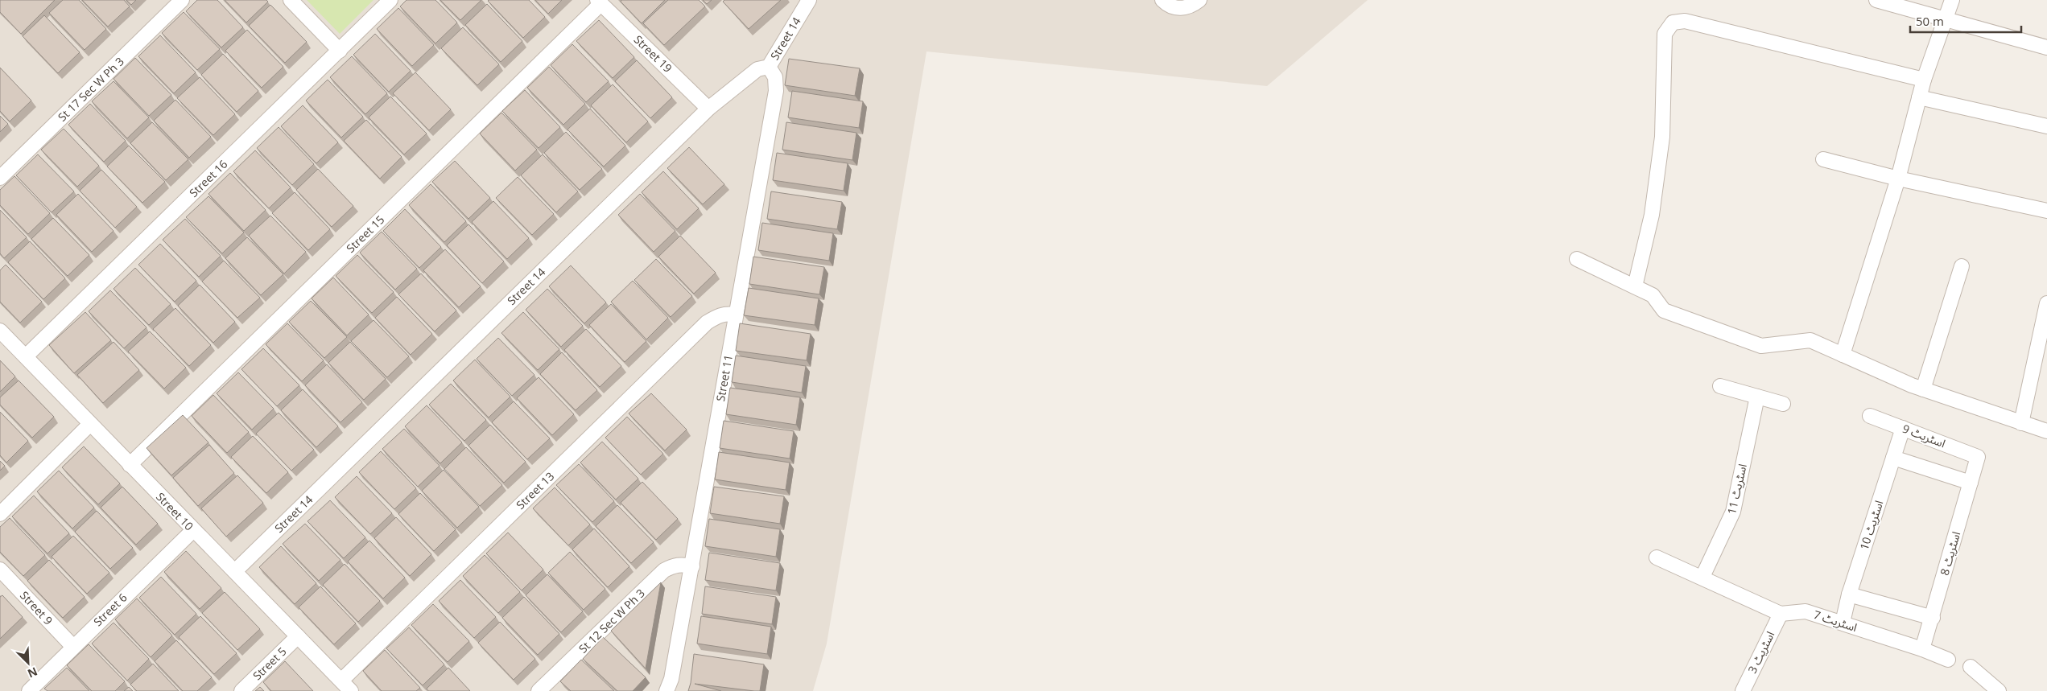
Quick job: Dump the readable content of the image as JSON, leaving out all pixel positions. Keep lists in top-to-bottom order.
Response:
{
  "streets": {
    "street": [
      "Street 14",
      "Street 19",
      "St 17 Sec W Ph 3",
      "Street 16",
      "Street 15",
      "Street 11",
      "اسٹریٹ 9",
      "اسٹریٹ 11",
      "Street 13",
      "Street 10",
      "اسٹریٹ 10",
      "اسٹریٹ 8",
      "Street 9",
      "Street 6",
      "St 12 Sec W Ph 3",
      "اسٹریٹ 7",
      "اسٹریٹ 3",
      "Street 5"
    ]
  },
  "crossings": [
    ["Street 14", "Street 19"],
    ["Street 14", "Street 11"],
    ["Street 14", "Street 10"],
    ["Street 19", "Street 15"],
    ["Street 16", "Street 10"],
    ["Street 15", "Street 10"],
    ["Street 11", "Street 13"],
    ["Street 11", "St 12 Sec W Ph 3"],
    ["اسٹریٹ 9", "اسٹریٹ 10"],
    ["اسٹریٹ 9", "اسٹریٹ 8"],
    ["Street 13", "Street 10"],
    ["Street 10", "Street 6"],
    ["Street 10", "Street 5"],
    ["اسٹریٹ 10", "اسٹریٹ 7"],
    ["اسٹریٹ 8", "اسٹریٹ 7"],
    ["Street 9", "Street 6"],
    ["اسٹریٹ 7", "اسٹریٹ 3"]
  ],
  "scale_bar": "50 m",
  "north": "bottom right"
}
